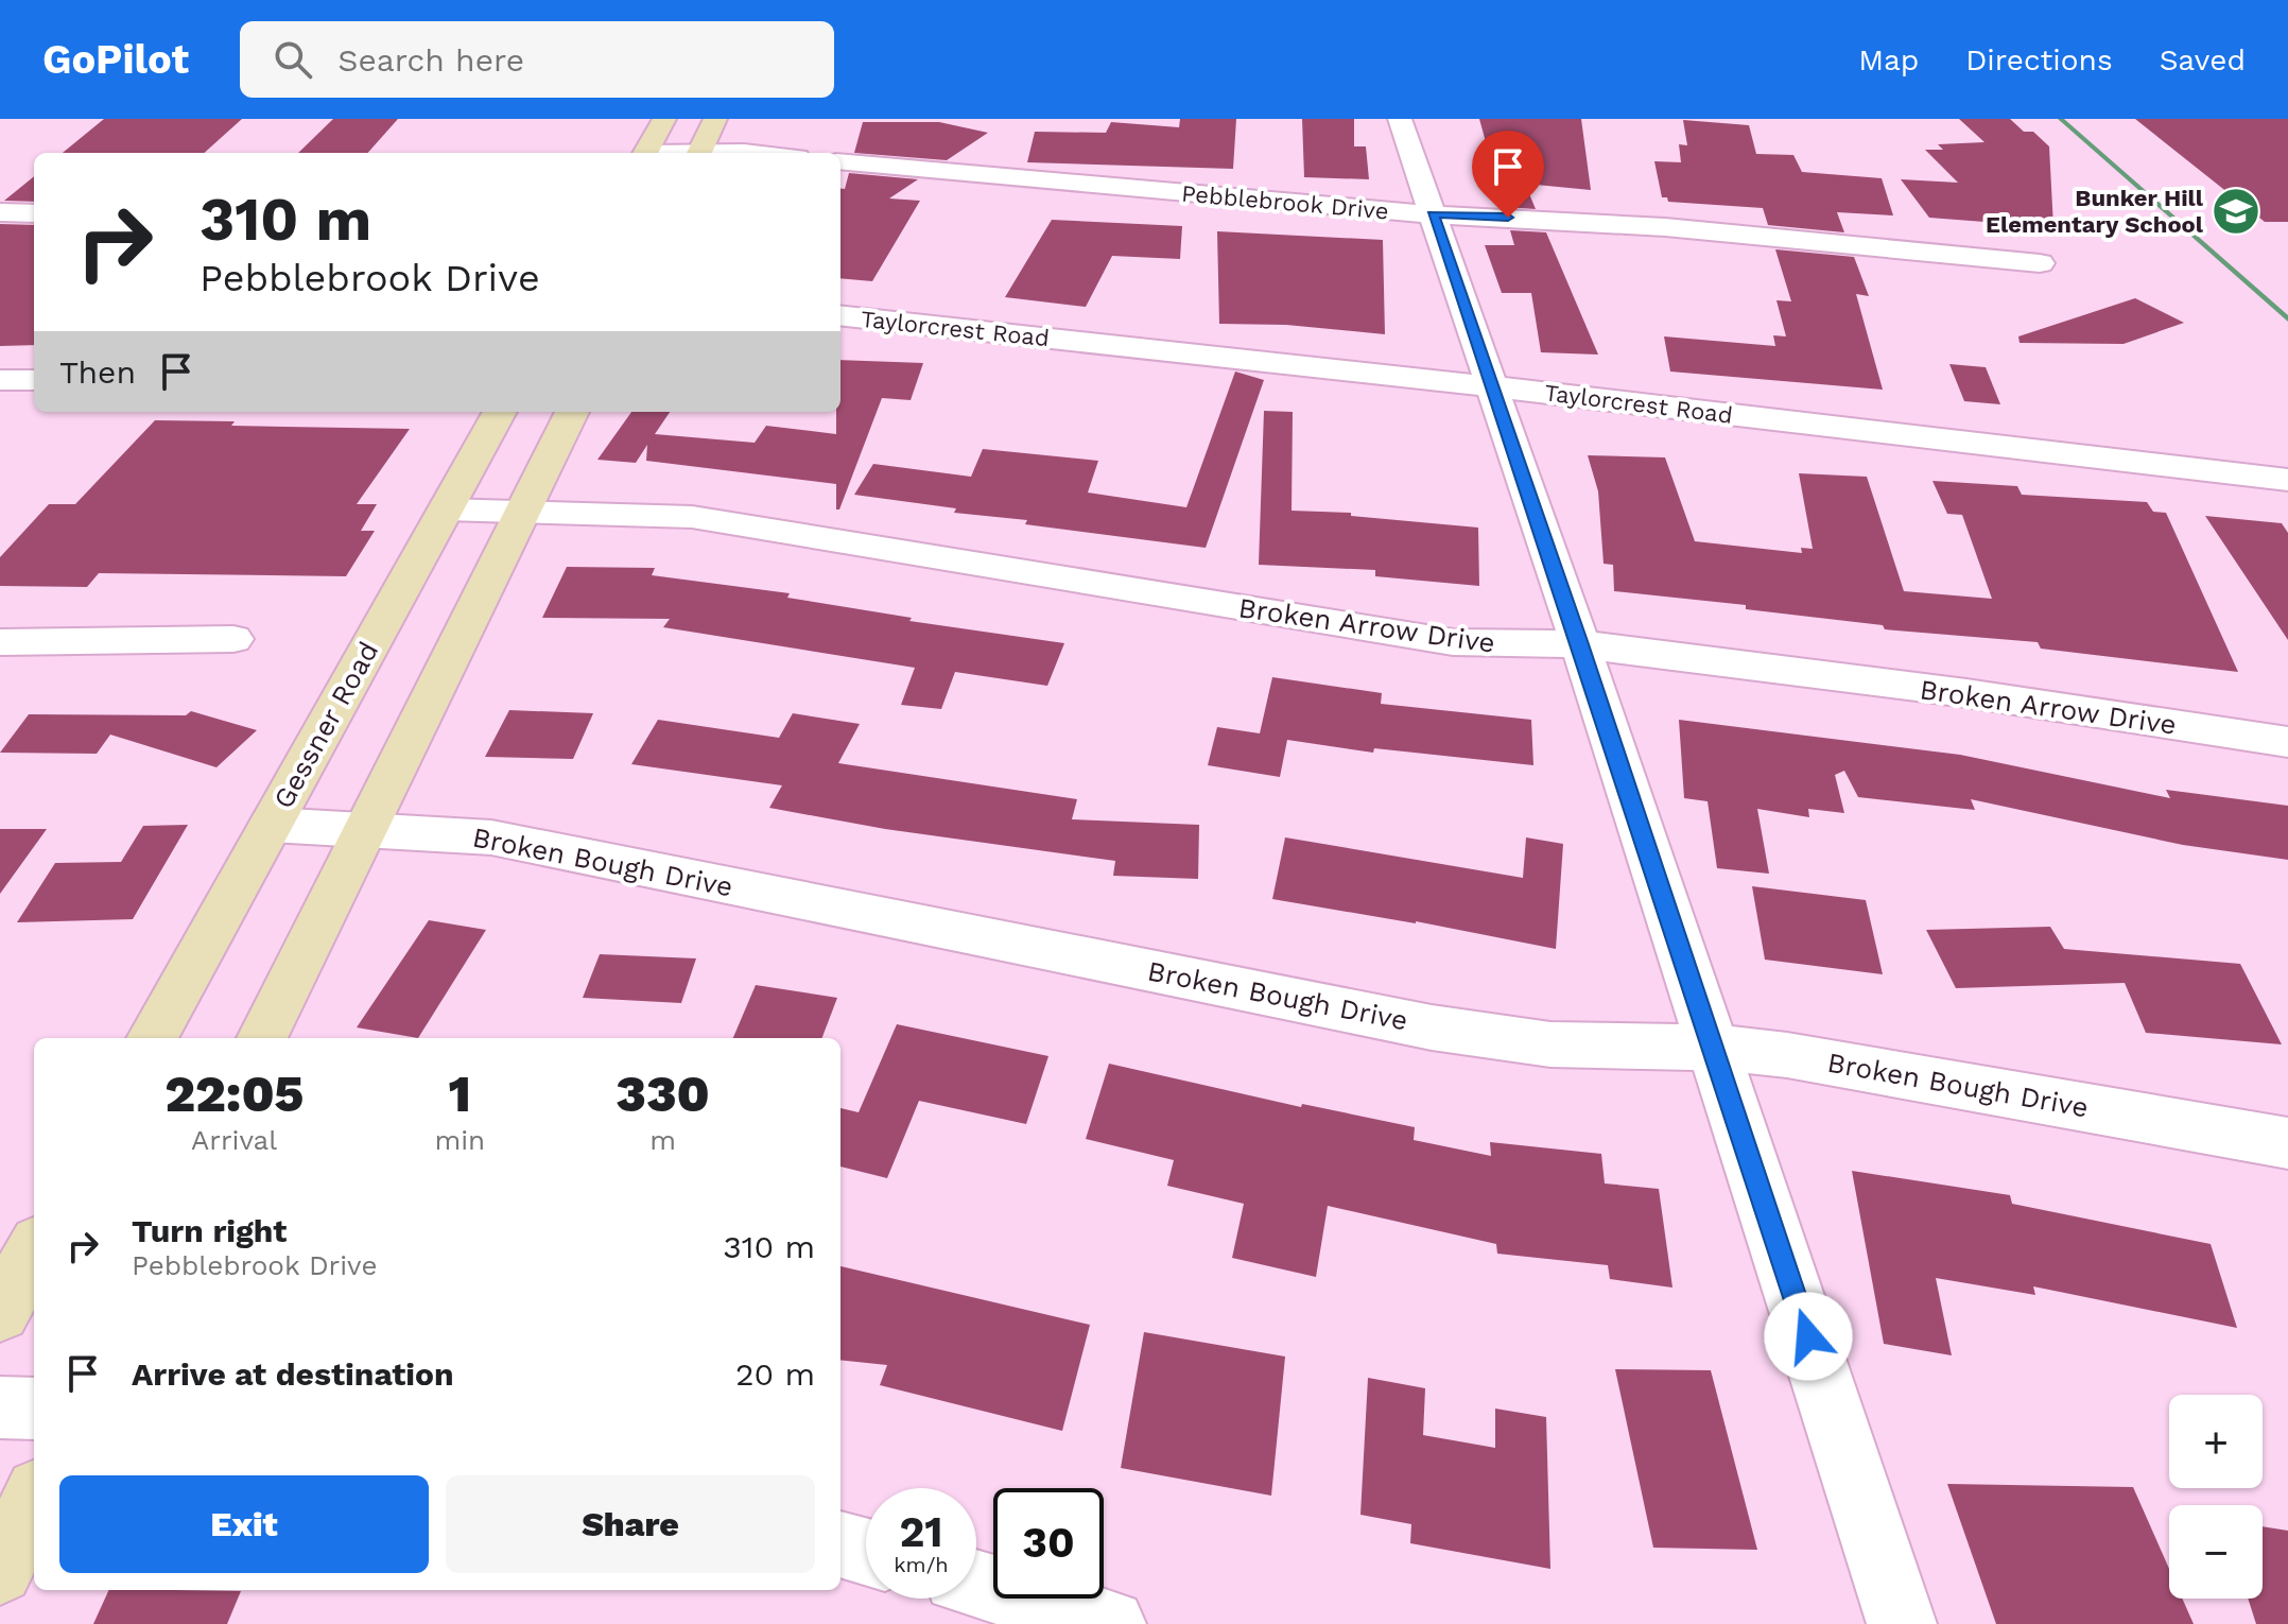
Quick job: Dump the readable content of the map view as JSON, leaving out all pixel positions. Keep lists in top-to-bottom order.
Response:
{
  "streets": {
    "main road": ["Gessner Road"],
    "street": [
      "Pebblebrook Drive",
      "Taylorcrest Road",
      "Broken Arrow Drive",
      "Broken Bough Drive"
    ]
  },
  "crossings": [
    ["Broken Arrow Drive", "Gessner Road"],
    ["Gessner Road", "Broken Bough Drive"]
  ],
  "places": {
    "school or university": ["Bunker Hill Elementary School"]
  },
  "page": {
    "header": "GoPilot",
    "search": "Search here",
    "nav": ["Map", "Directions", "Saved"],
    "turn": ["310 m", "Pebblebrook Drive"],
    "then": "Then",
    "eta": [
      "22:05",
      "Arrival",
      "1",
      "min",
      "330",
      "m"
    ],
    "list": [
      {
        "name": "Turn right",
        "note": "Pebblebrook Drive",
        "value": "310 m"
      },
      {
        "name": "Arrive at destination",
        "value": "20 m"
      }
    ],
    "map_buttons": ["+", "−"],
    "buttons": ["Exit", "Share"],
    "speed": "21 km/h",
    "limit": "30"
  }
}
